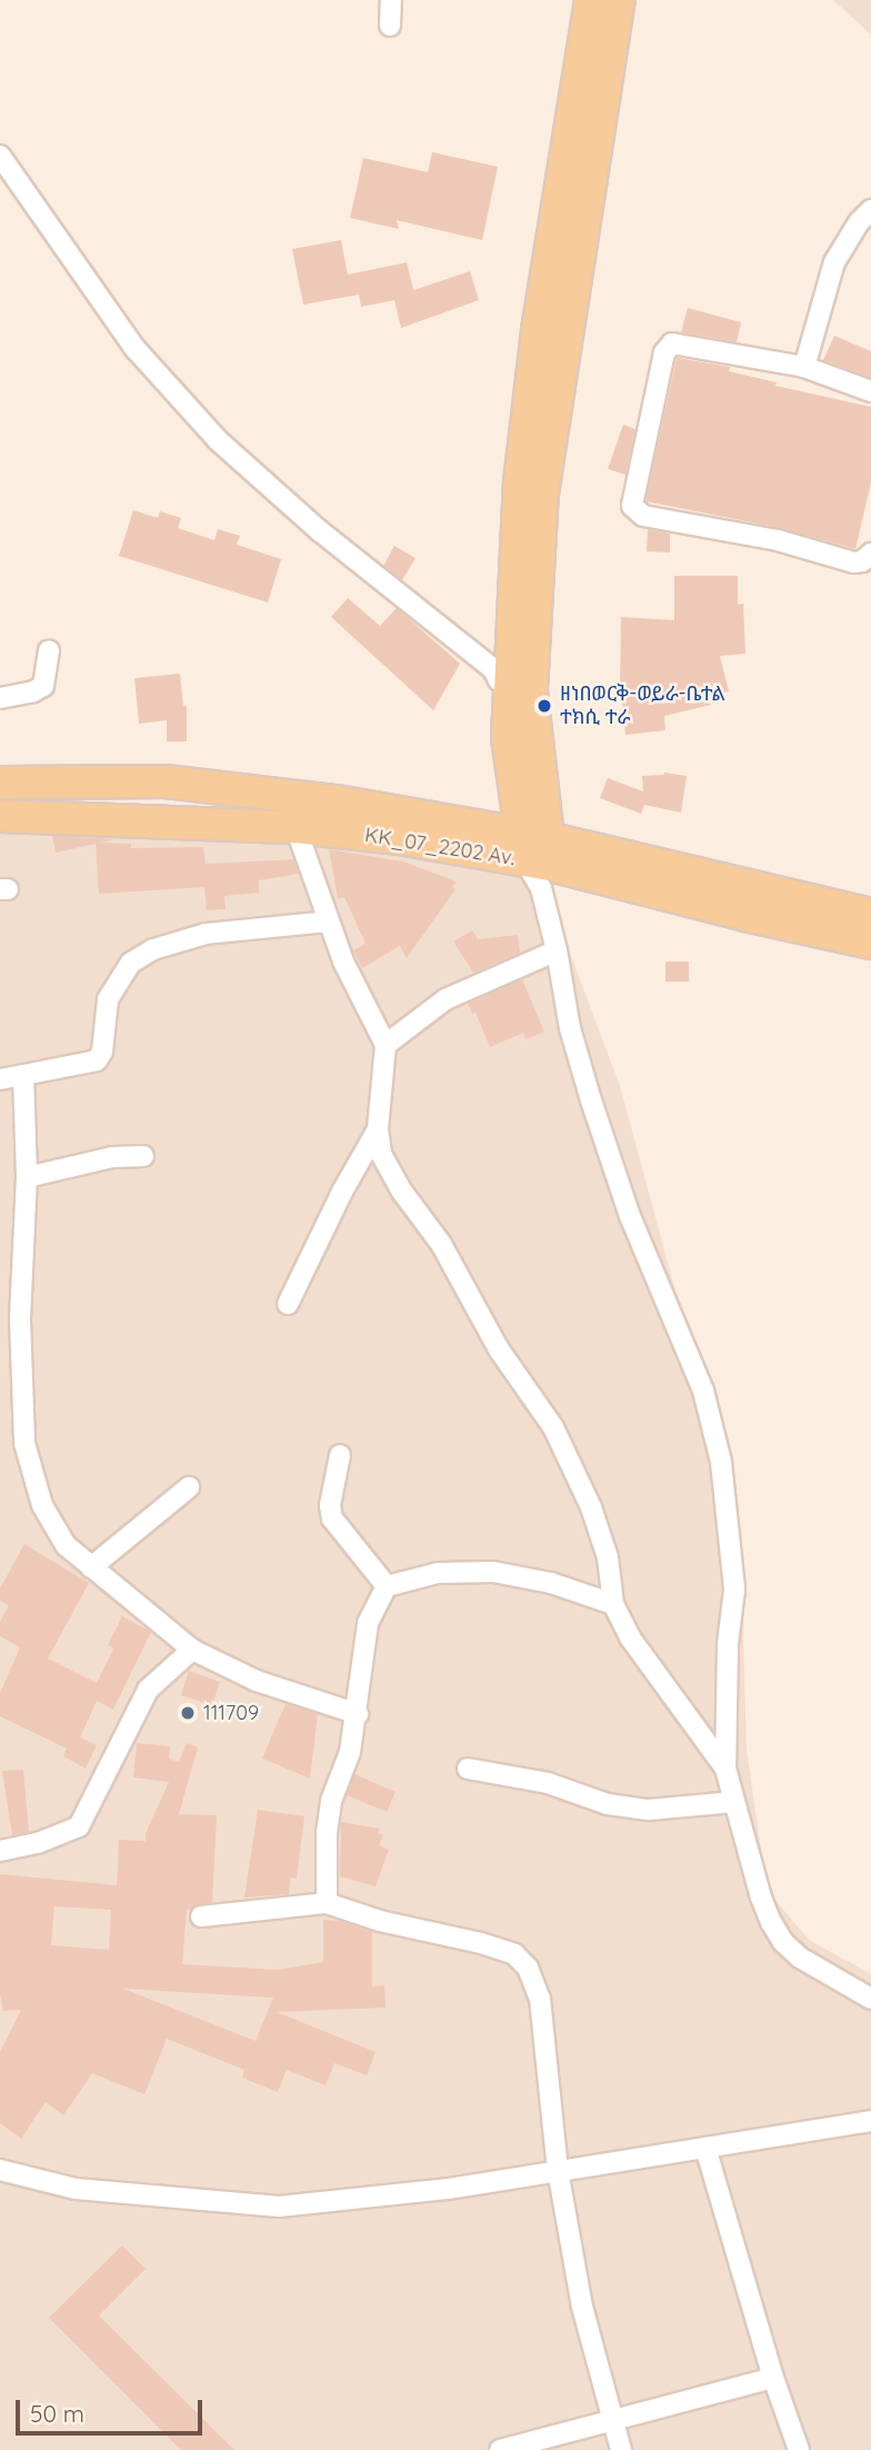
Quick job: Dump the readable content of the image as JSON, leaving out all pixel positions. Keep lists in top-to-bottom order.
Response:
{
  "streets": {
    "main road": ["KK_07_2202 Av."]
  },
  "places": ["ዘነበወርቅ-ወይራ-ቤተል ተክሲ ተራ", "111709"],
  "scale_bar": "50 m"
}
